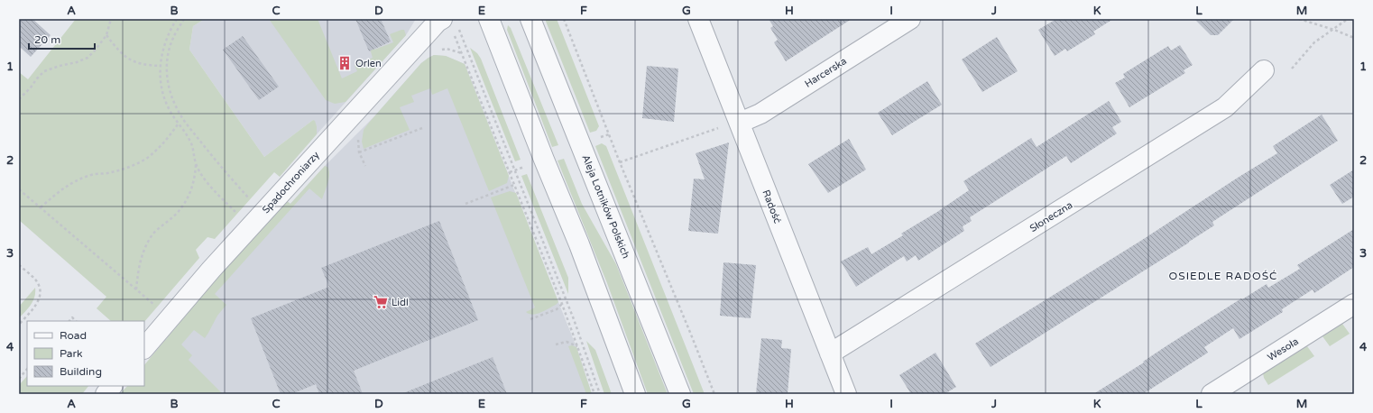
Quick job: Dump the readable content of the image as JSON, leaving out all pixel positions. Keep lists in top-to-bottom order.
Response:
{
  "streets": {
    "street": [
      "Harcerska",
      "Spadochroniarzy",
      "Aleja Lotników Polskich",
      "Radość",
      "Słoneczna",
      "Wesoła"
    ]
  },
  "crossings": [
    ["Harcerska", "Radość"],
    ["Radość", "Słoneczna"]
  ],
  "districts": ["OSIEDLE RADOŚĆ"],
  "places": {
    "building": ["Orlen"],
    "supermarket": ["Lidl"]
  },
  "legend": ["Road", "Park", "Building"],
  "scale_bar": "20 m",
  "grid": {
    "columns": [
      "A",
      "B",
      "C",
      "D",
      "E",
      "F",
      "G",
      "H",
      "I",
      "J",
      "K",
      "L",
      "M"
    ],
    "rows": [
      "1",
      "2",
      "3",
      "4"
    ]
  }
}
